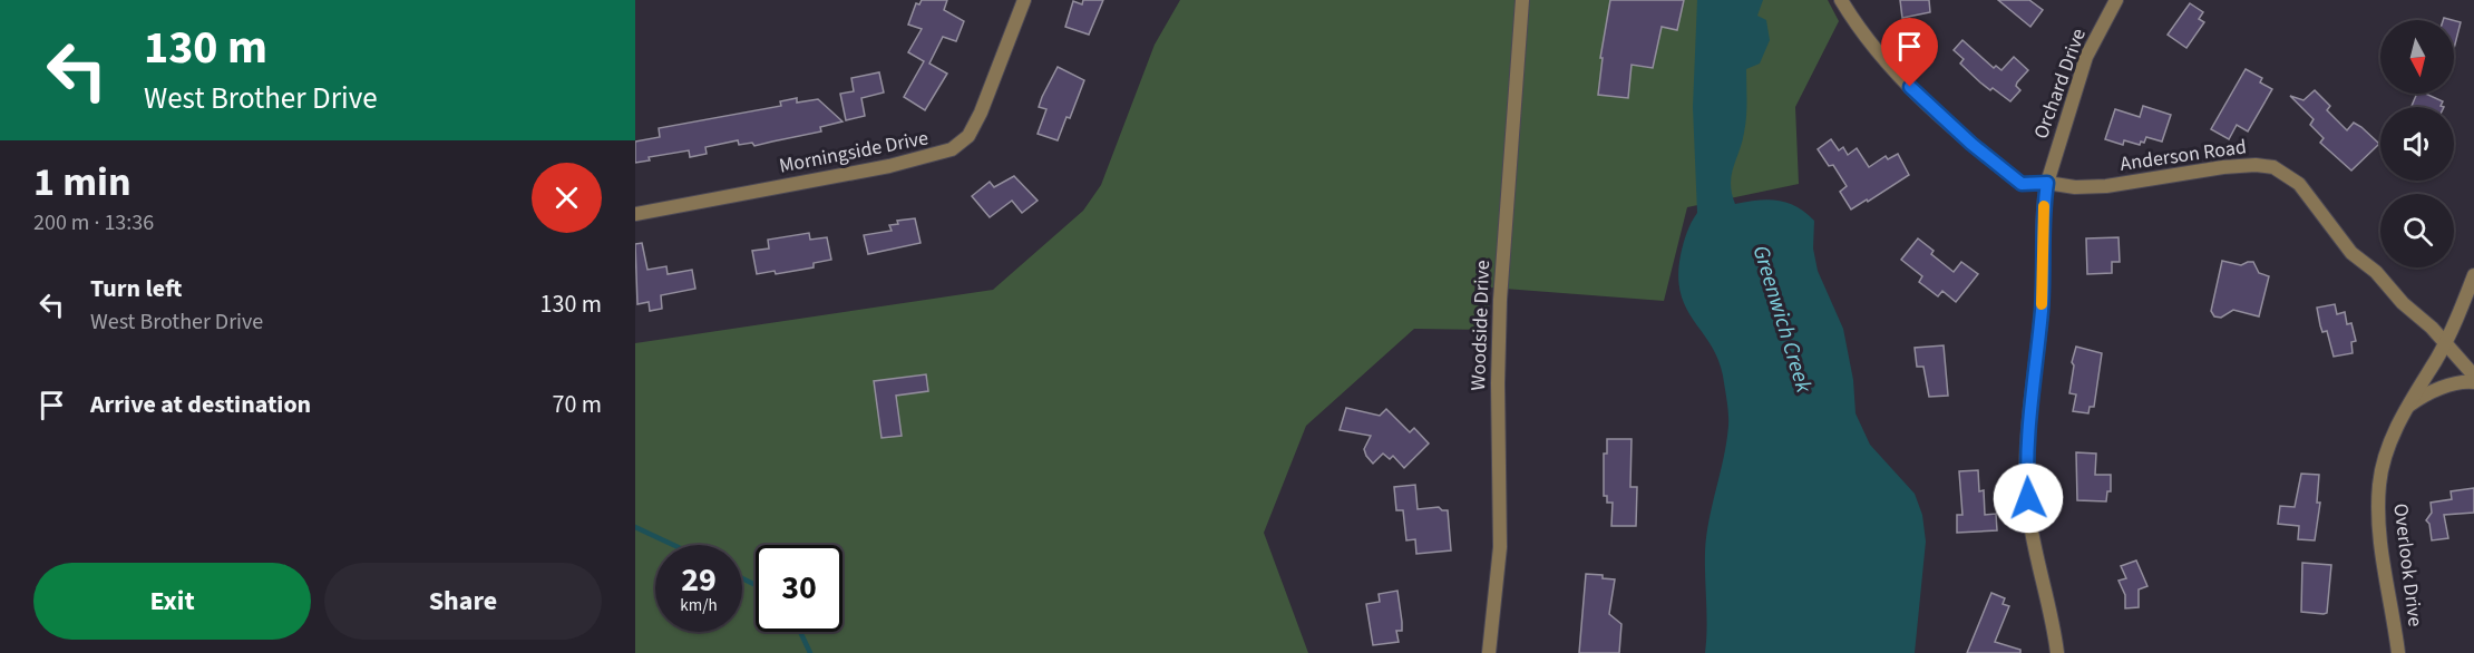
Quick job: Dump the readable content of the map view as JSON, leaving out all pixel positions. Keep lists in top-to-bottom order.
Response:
{
  "streets": {
    "street": [
      "Orchard Drive",
      "Morningside Drive",
      "Anderson Road",
      "Woodside Drive",
      "Overlook Drive"
    ]
  },
  "crossings": [
    ["Orchard Drive", "Anderson Road"],
    ["Anderson Road", "Overlook Drive"]
  ],
  "water": ["Greenwich Creek"],
  "north": "bottom",
  "page": {
    "turn": ["130 m", "West Brother Drive"],
    "heading": ["1 min", "200 m · 13:36"],
    "list": [
      {
        "name": "Turn left",
        "note": "West Brother Drive",
        "value": "130 m"
      },
      {
        "name": "Arrive at destination",
        "value": "70 m"
      }
    ],
    "speed": "29 km/h",
    "limit": "30",
    "buttons": ["Exit", "Share"]
  }
}
